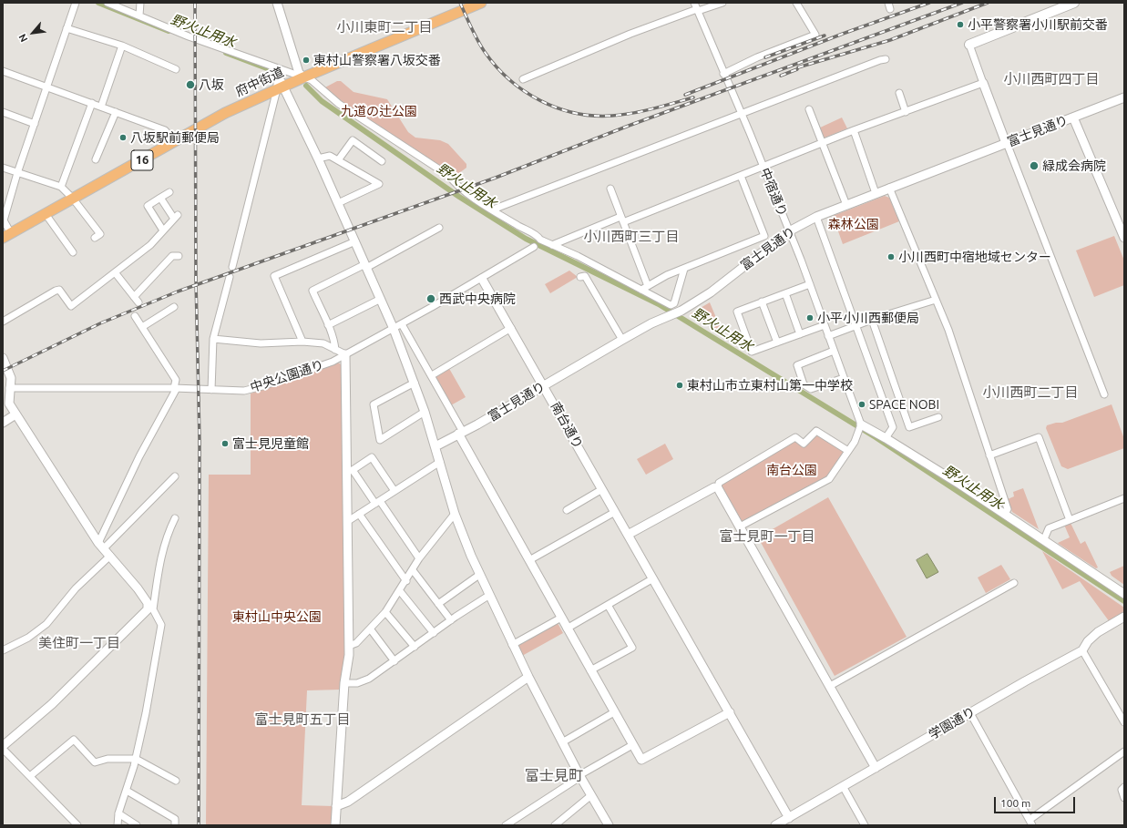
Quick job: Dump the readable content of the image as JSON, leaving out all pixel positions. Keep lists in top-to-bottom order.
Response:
{
  "streets": {
    "main road": ["府中街道", "16"],
    "street": [
      "富士見通り",
      "中宿通り",
      "中央公園通り",
      "南台通り",
      "学園通り"
    ]
  },
  "crossings": [
    ["富士見通り", "中宿通り"],
    ["富士見通り", "南台通り"],
    ["中央公園通り", "南台通り"],
    ["南台通り", "学園通り"]
  ],
  "districts": [
    "小川東町二丁目",
    "小川西町四丁目",
    "小川西町三丁目",
    "小川西町二丁目",
    "富士見町一丁目",
    "美住町一丁目",
    "富士見町五丁目",
    "富士見町"
  ],
  "water": ["野火止用水"],
  "parks": [
    "九道の辻公園",
    "森林公園",
    "南台公園",
    "東村山中央公園"
  ],
  "places": [
    "小平警察署小川駅前交番",
    "東村山警察署八坂交番",
    "八坂",
    "八坂駅前郵便局",
    "緑成会病院",
    "小川西町中宿地域センター",
    "西武中央病院",
    "小平小川西郵便局",
    "東村山市立東村山第一中学校",
    "SPACE NOBI",
    "富士見児童館"
  ],
  "scale_bar": "100 m",
  "north": "bottom left"
}
